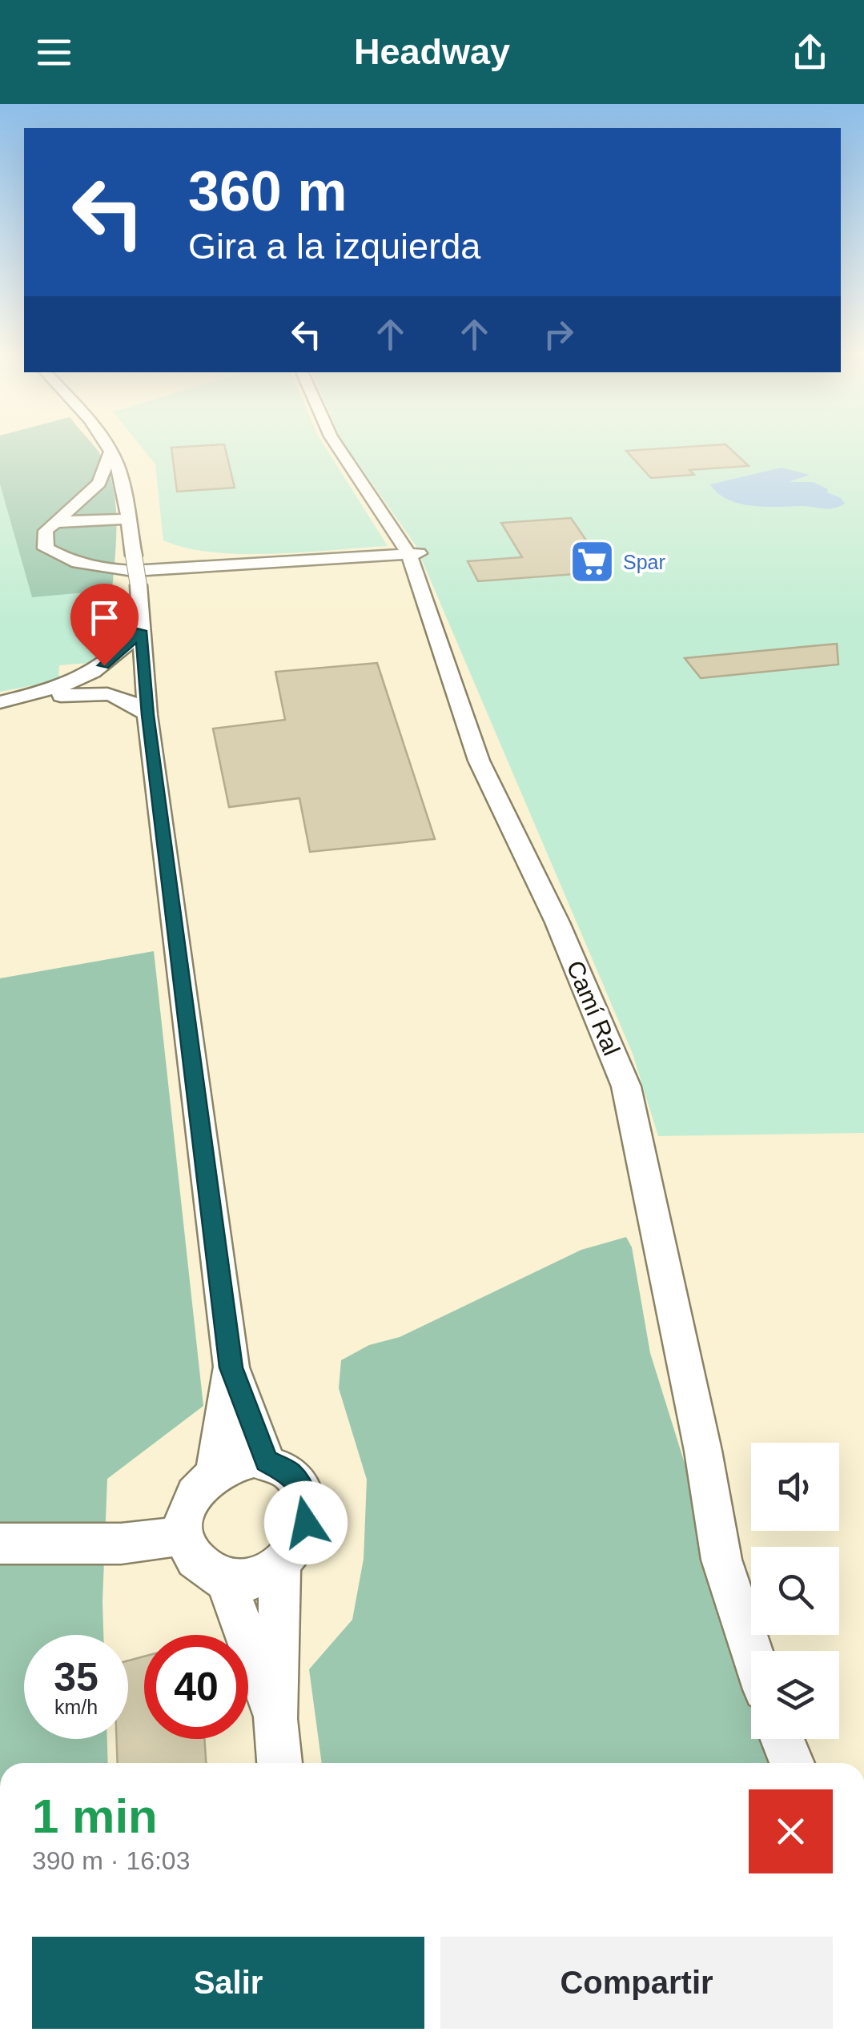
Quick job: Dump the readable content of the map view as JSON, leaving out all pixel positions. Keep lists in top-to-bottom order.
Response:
{
  "streets": {
    "street": ["Camí Ral"]
  },
  "places": {
    "supermarket": ["Spar"]
  },
  "page": {
    "header": "Headway",
    "turn": ["360 m", "Gira a la izquierda"],
    "speed": "35 km/h",
    "limit": "40",
    "heading": ["1 min", "390 m · 16:03"],
    "buttons": ["Salir", "Compartir"]
  }
}
